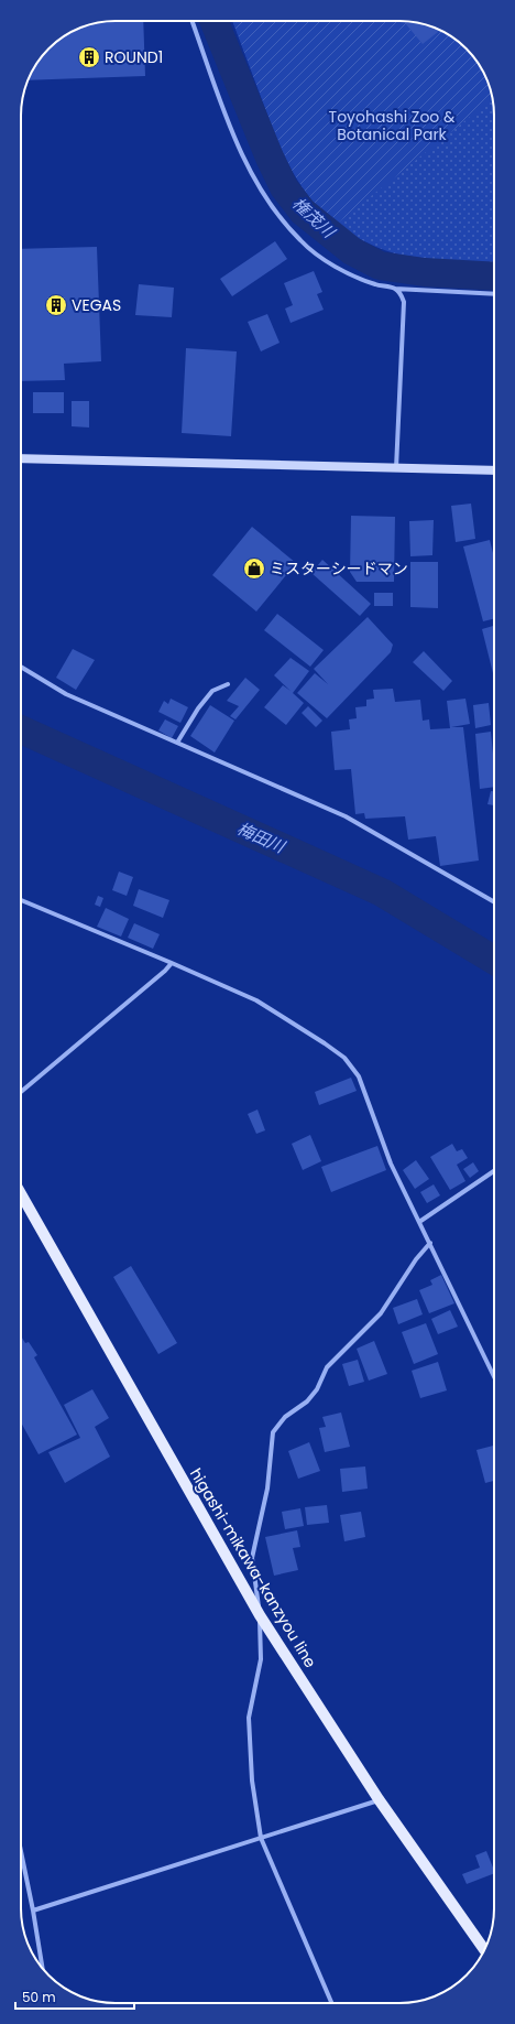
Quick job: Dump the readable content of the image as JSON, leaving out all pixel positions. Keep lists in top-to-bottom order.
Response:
{
  "streets": {
    "main road": ["higashi-mikawa-kanzyou line"]
  },
  "water": ["権茂川", "梅田川"],
  "parks": ["Toyohashi Zoo & Botanical Park"],
  "places": {
    "building": ["ROUND1", "VEGAS"],
    "shop": ["ミスターシードマン"]
  },
  "scale_bar": "50 m"
}
